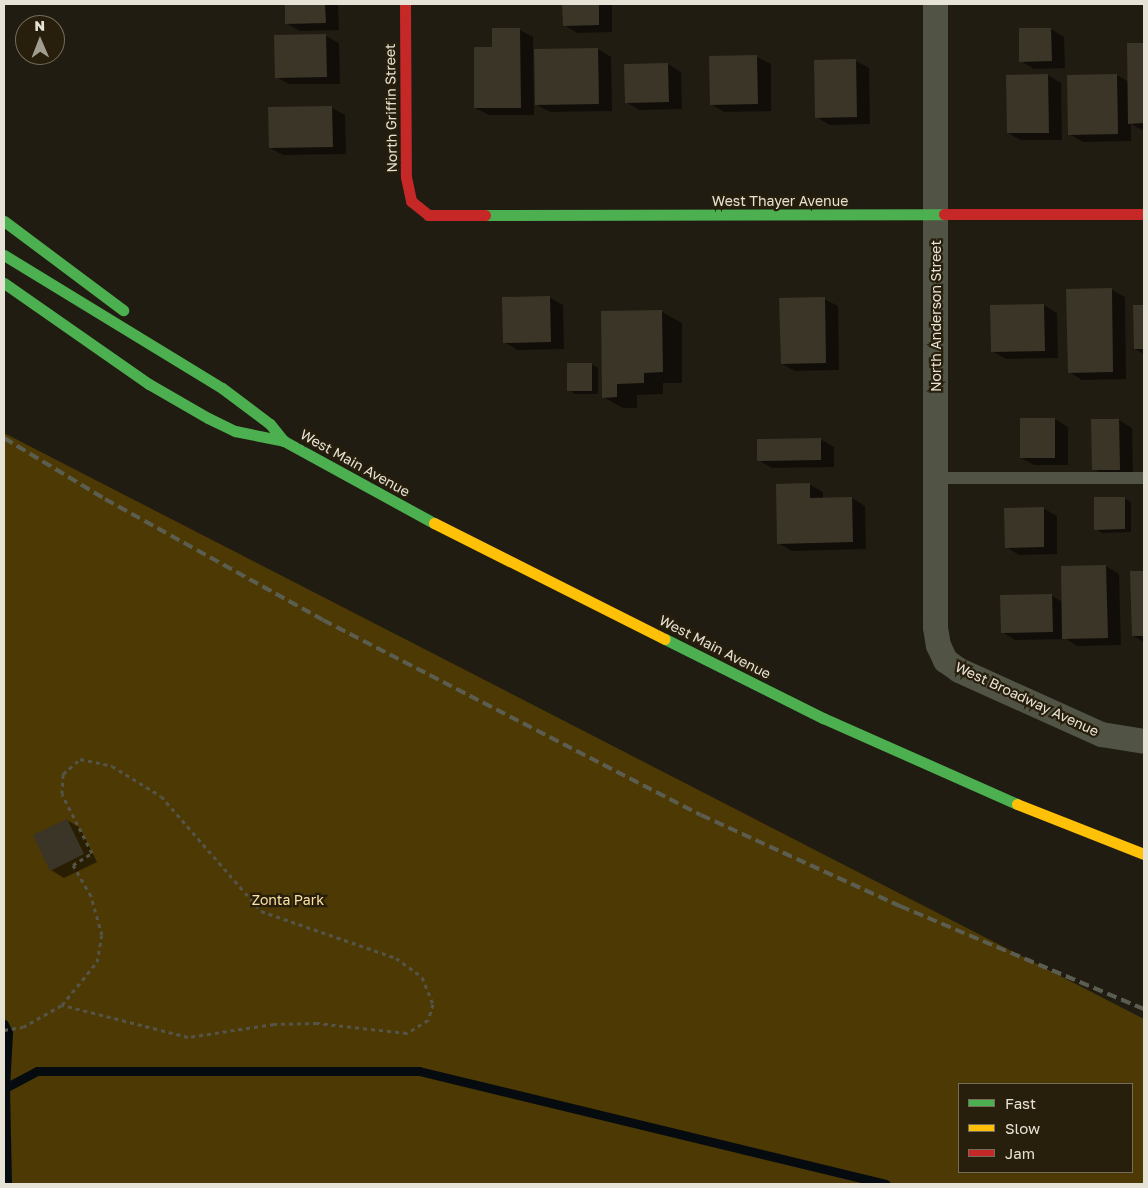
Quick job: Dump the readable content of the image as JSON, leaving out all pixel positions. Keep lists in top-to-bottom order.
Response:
{
  "streets": {
    "main road": ["North Griffin Street", "West Thayer Avenue", "West Main Avenue"],
    "street": ["North Anderson Street", "West Broadway Avenue"]
  },
  "crossings": [
    ["North Griffin Street", "West Thayer Avenue"],
    ["West Thayer Avenue", "North Anderson Street"],
    ["North Anderson Street", "West Broadway Avenue"]
  ],
  "parks": ["Zonta Park"],
  "legend": ["Fast", "Slow", "Jam"],
  "north": "top"
}
